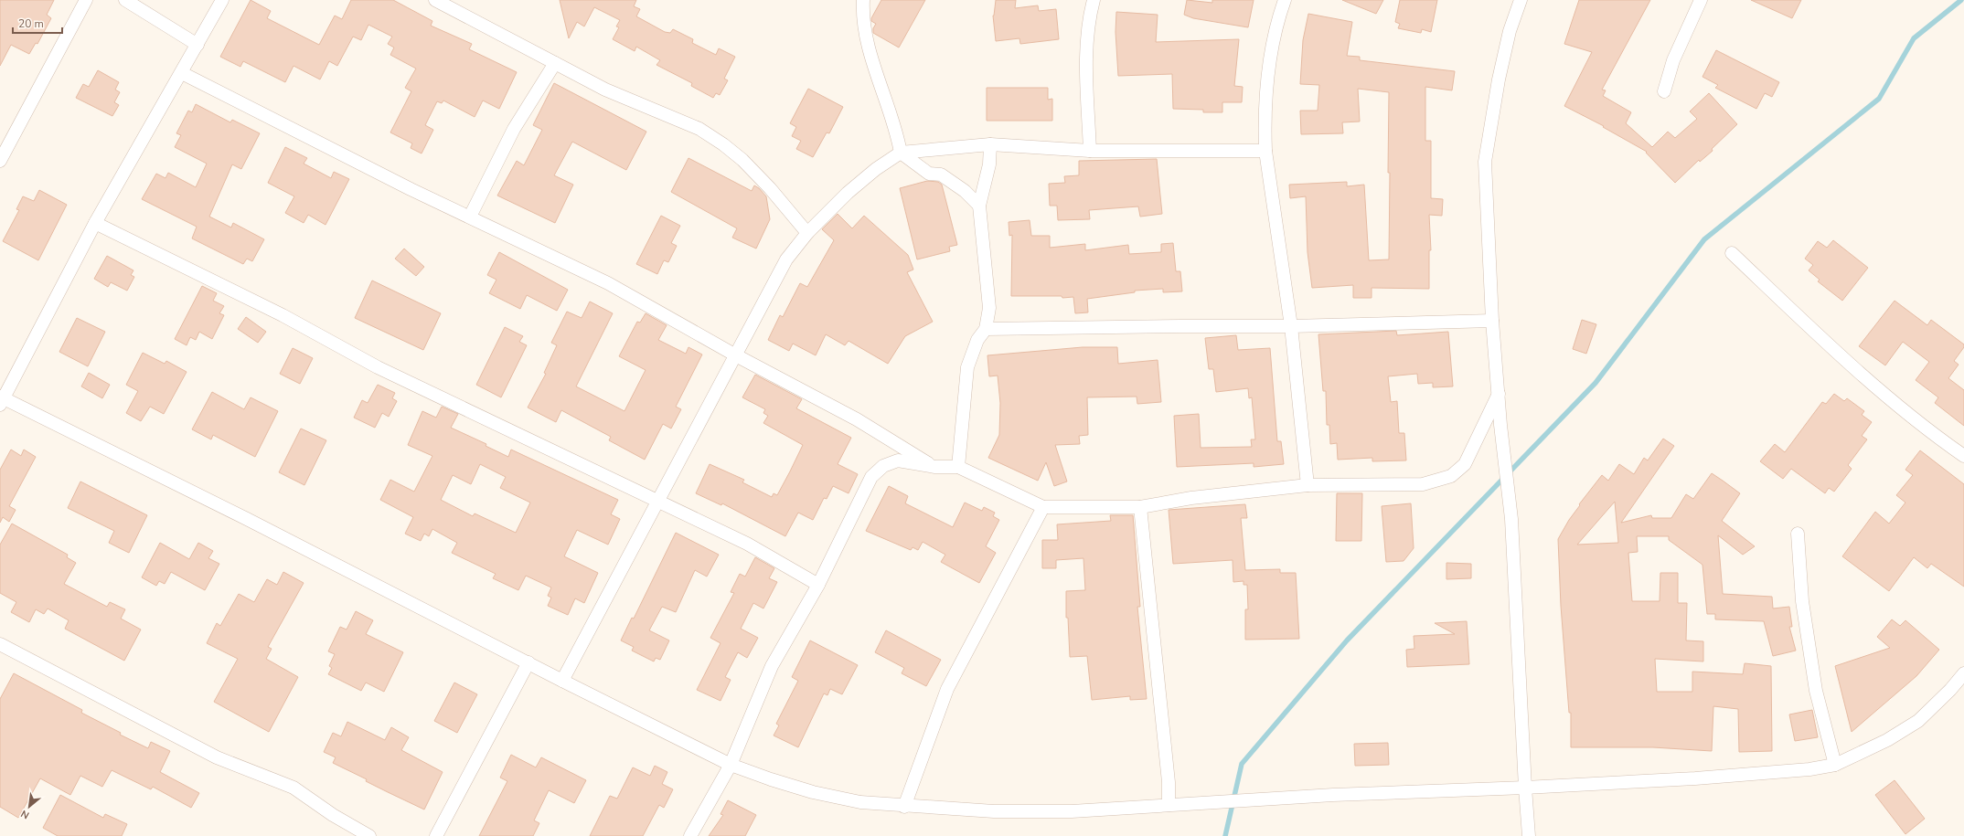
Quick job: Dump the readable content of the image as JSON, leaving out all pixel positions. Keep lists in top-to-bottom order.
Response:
{
  "scale_bar": "20 m",
  "north": "bottom left"
}
